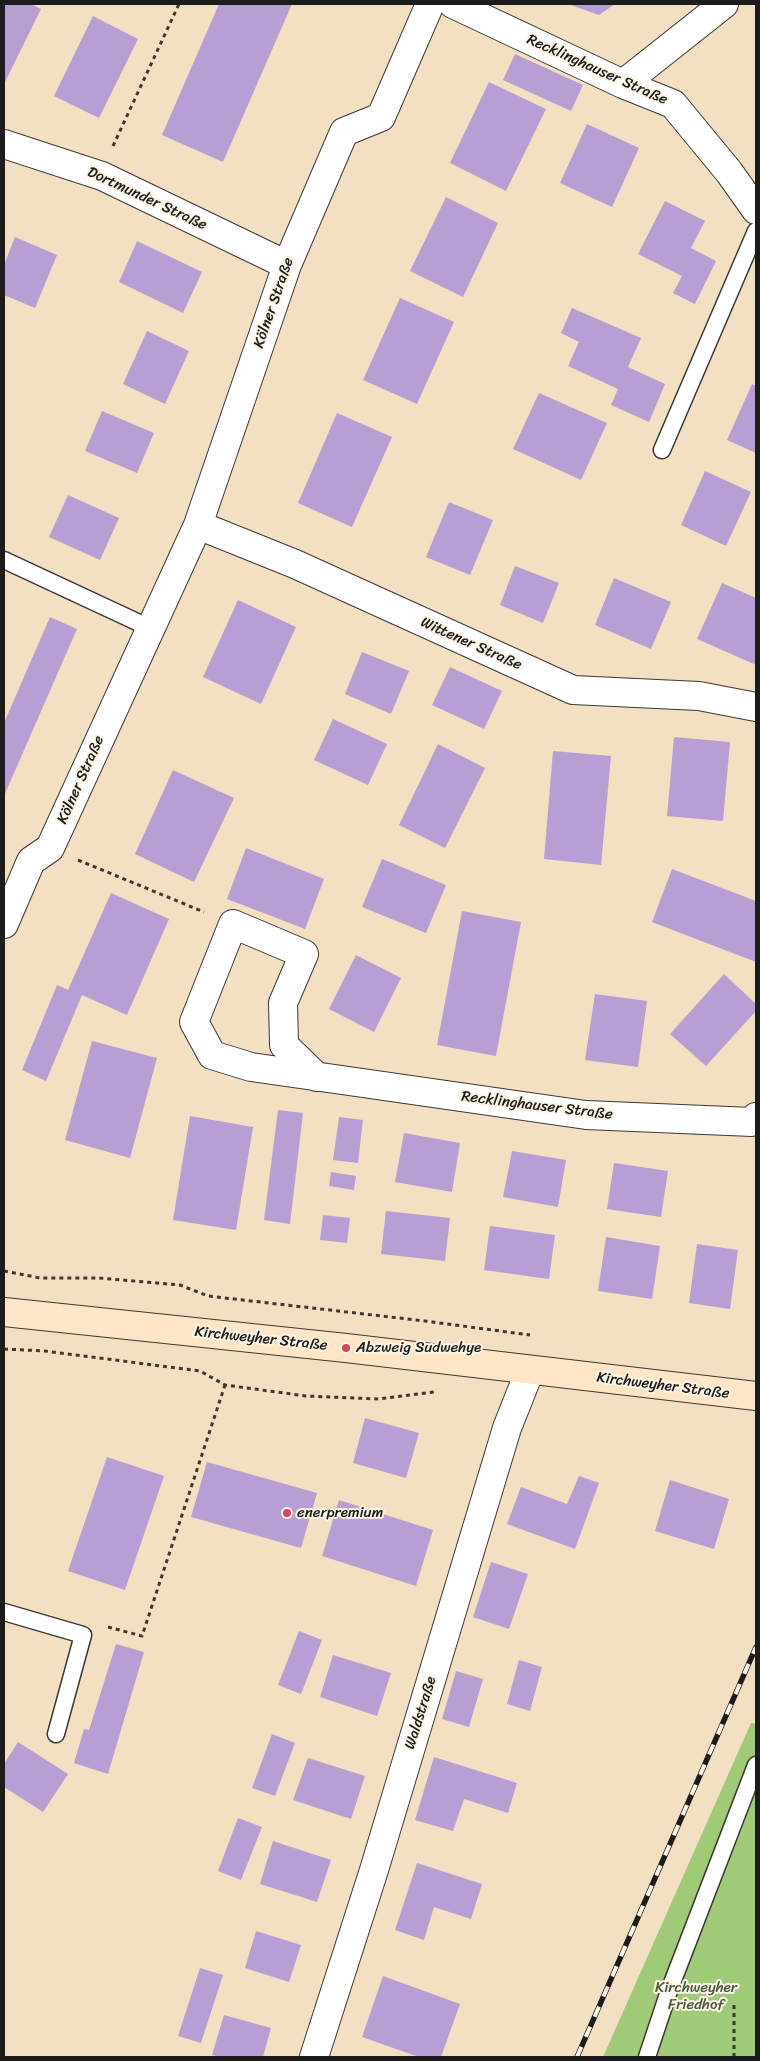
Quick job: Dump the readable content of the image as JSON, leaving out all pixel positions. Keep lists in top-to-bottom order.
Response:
{
  "streets": {
    "main road": ["Kirchweyher Straße"],
    "street": [
      "Recklinghauser Straße",
      "Dortmunder Straße",
      "Kölner Straße",
      "Wittener Straße",
      "Waldstraße"
    ]
  },
  "crossings": [
    ["Dortmunder Straße", "Kölner Straße"],
    ["Kölner Straße", "Wittener Straße"],
    ["Kirchweyher Straße", "Waldstraße"]
  ],
  "parks": ["Kirchweyher Friedhof"],
  "places": ["Abzweig Sudwehye", "enerpremium"]
}
